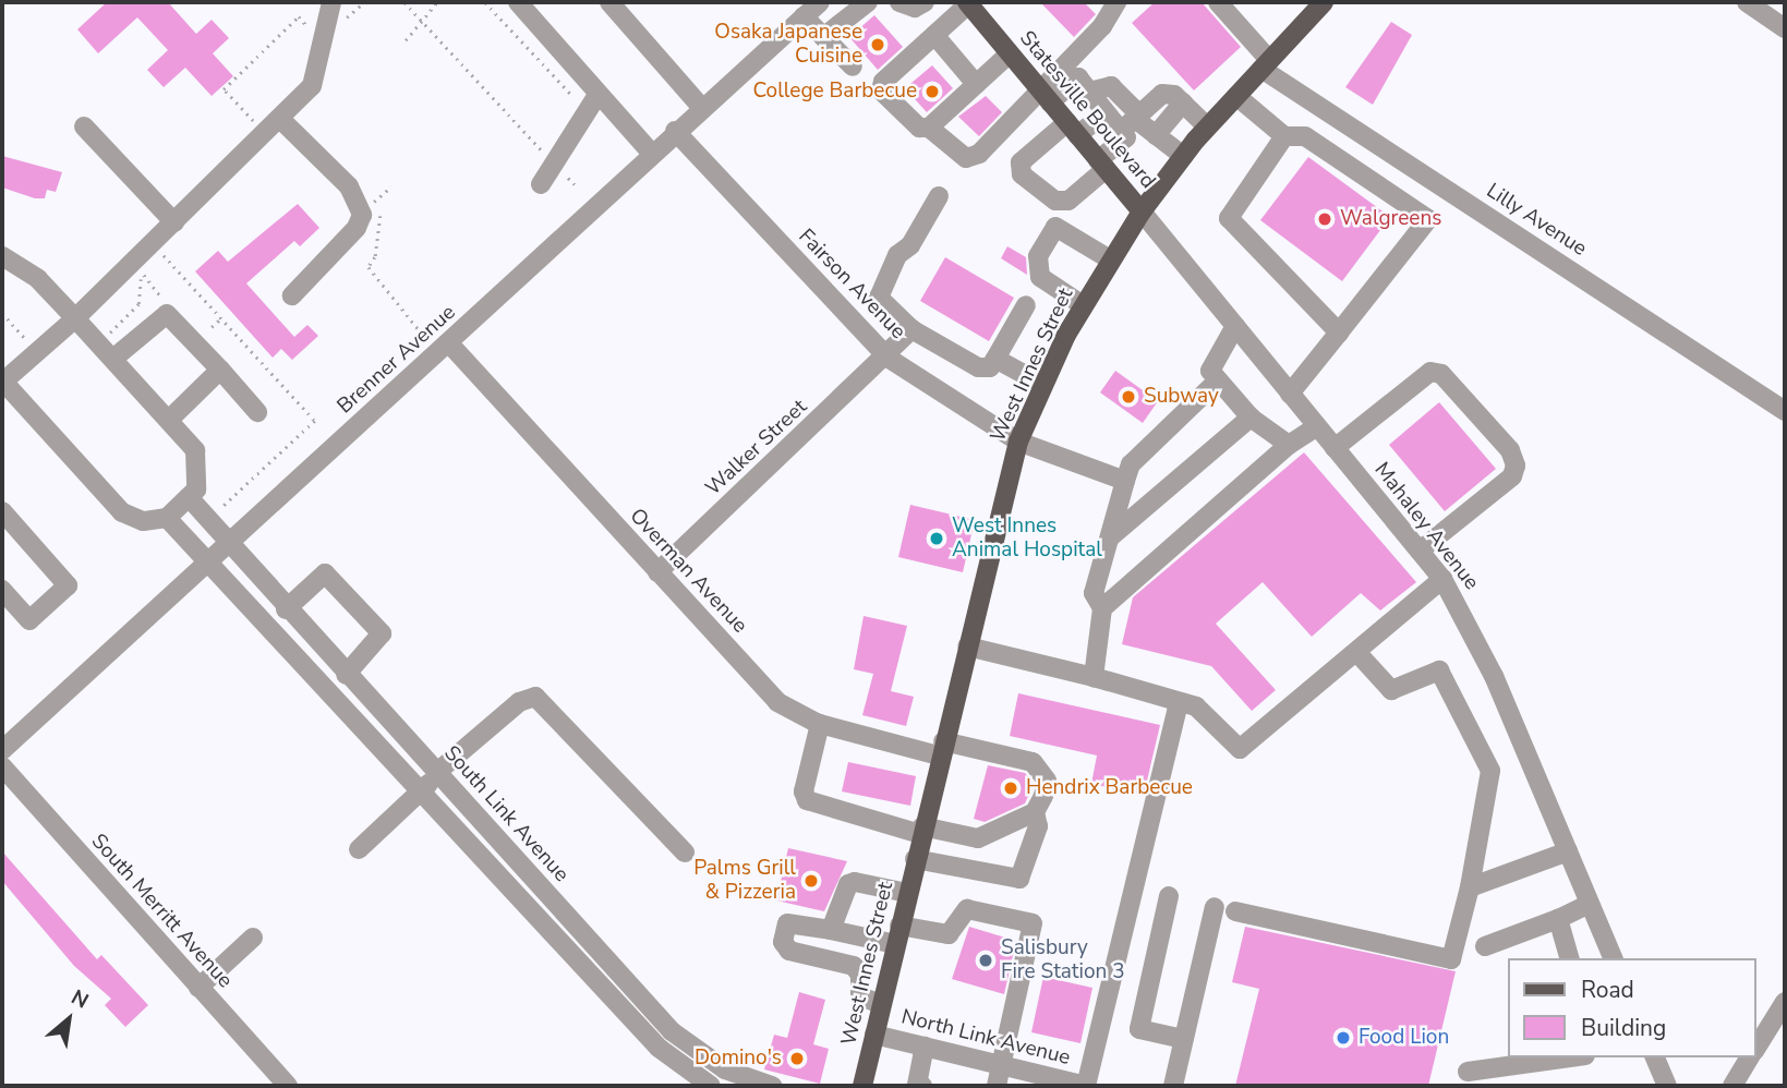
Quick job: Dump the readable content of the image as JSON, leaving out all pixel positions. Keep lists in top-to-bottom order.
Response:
{
  "streets": {
    "main road": ["Statesville Boulevard", "West Innes Street"],
    "street": [
      "Lilly Avenue",
      "Fairson Avenue",
      "Brenner Avenue",
      "Walker Street",
      "Mahaley Avenue",
      "Overman Avenue",
      "South Link Avenue",
      "South Merritt Avenue",
      "North Link Avenue"
    ]
  },
  "crossings": [
    ["Statesville Boulevard", "West Innes Street"],
    ["Statesville Boulevard", "Mahaley Avenue"],
    ["Lilly Avenue", "West Innes Street"],
    ["Fairson Avenue", "Brenner Avenue"],
    ["Fairson Avenue", "West Innes Street"],
    ["Fairson Avenue", "Walker Street"],
    ["Brenner Avenue", "Overman Avenue"],
    ["Brenner Avenue", "South Link Avenue"],
    ["West Innes Street", "Mahaley Avenue"],
    ["West Innes Street", "Overman Avenue"],
    ["West Innes Street", "North Link Avenue"],
    ["Walker Street", "Overman Avenue"]
  ],
  "places": [
    "Osaka Japanese Cuisine",
    "College Barbecue",
    "Walgreens",
    "Subway",
    "West Innes Animal Hospital",
    "Hendrix Barbecue",
    "Palms Grill & Pizzeria",
    "Salisbury Fire Station 3",
    "Food Lion",
    "Domino's"
  ],
  "legend": ["Road", "Building"],
  "north": "top right"
}
